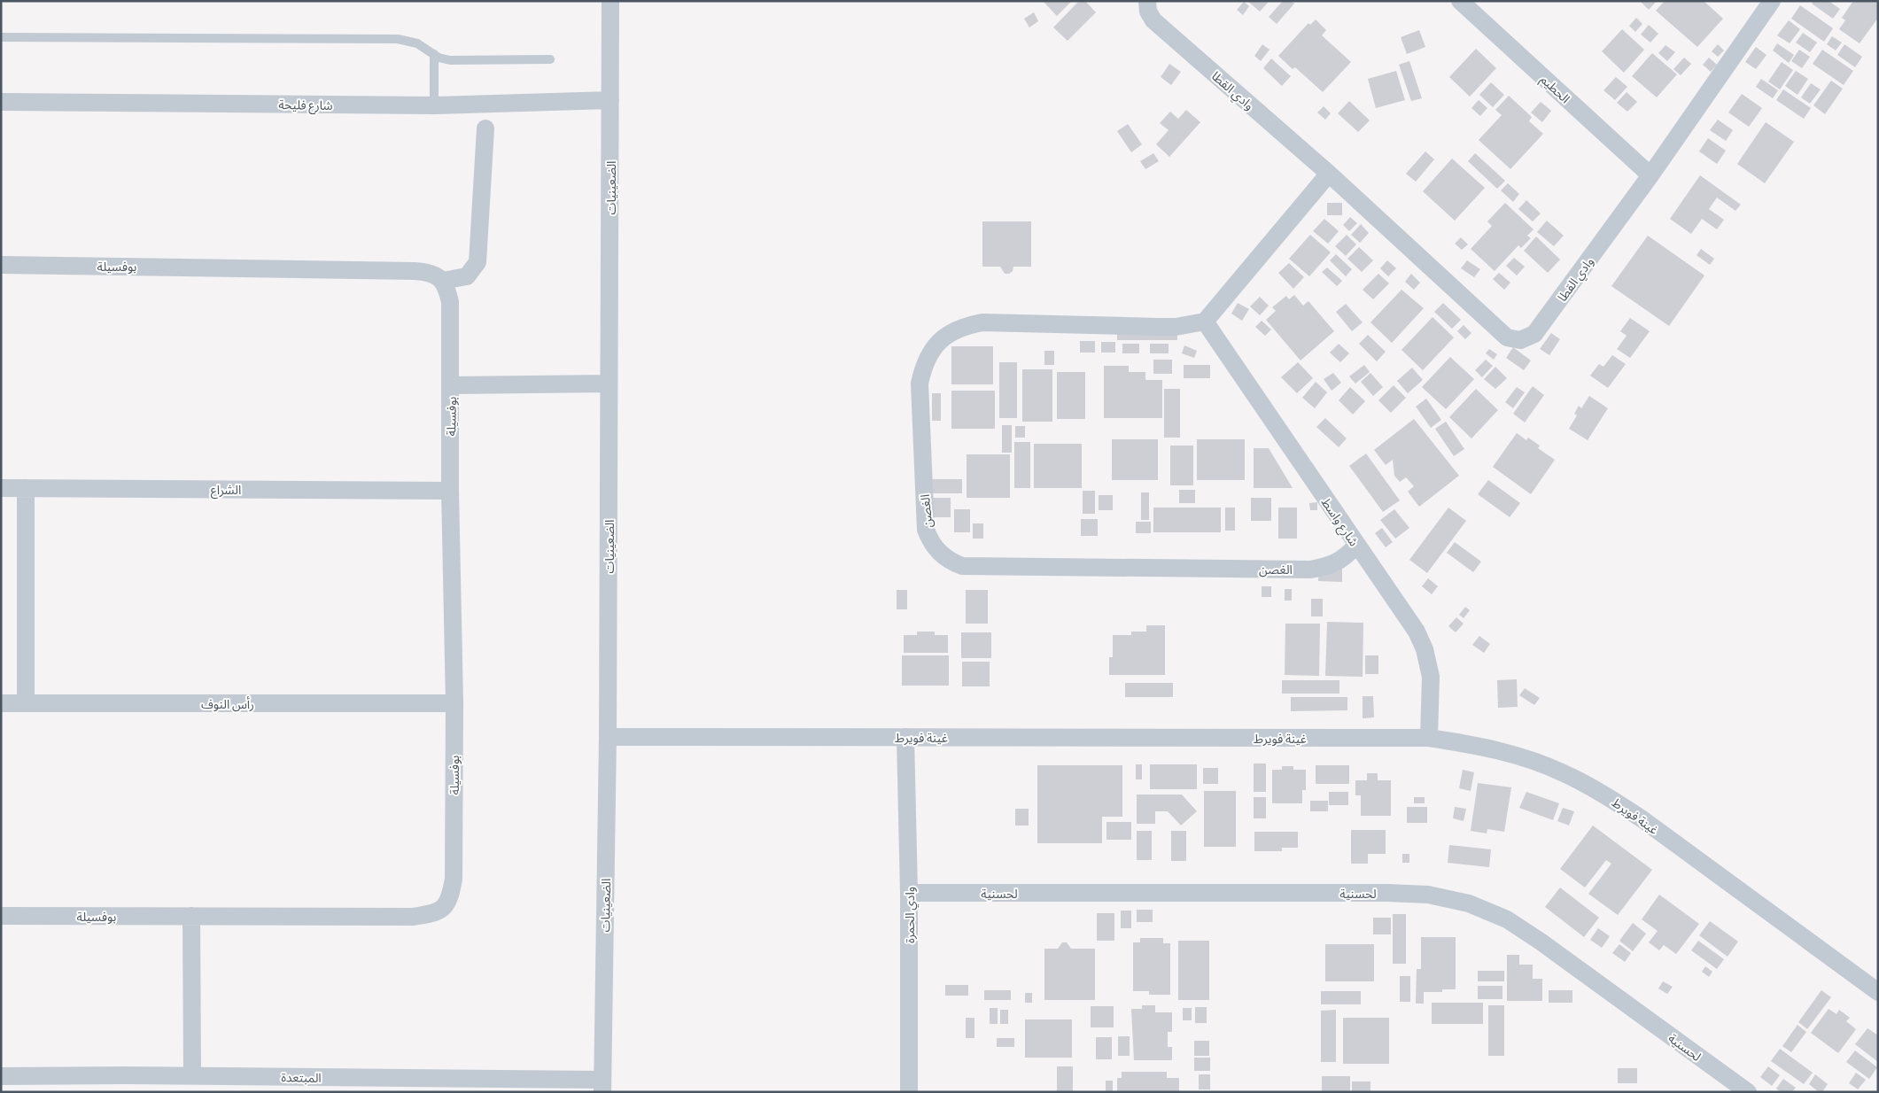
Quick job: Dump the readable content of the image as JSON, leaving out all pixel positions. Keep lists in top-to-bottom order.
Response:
{
  "streets": {
    "street": [
      "الحطيم",
      "وادي القطا",
      "شارع فليحة",
      "الضعينيات",
      "بوفسيلة",
      "الشراع",
      "الغصن",
      "شارع واسط",
      "رأس النوف",
      "غينة فويرط",
      "لحسنية",
      "وادي الحمرة",
      "المبتعدة"
    ]
  },
  "crossings": [
    ["الحطيم", "وادي القطا"],
    ["شارع فليحة", "الضعينيات"],
    ["الضعينيات", "بوفسيلة"],
    ["الضعينيات", "غينة فويرط"],
    ["الضعينيات", "المبتعدة"],
    ["بوفسيلة", "الشراع"],
    ["بوفسيلة", "رأس النوف"],
    ["الغصن", "شارع واسط"],
    ["شارع واسط", "غينة فويرط"],
    ["غينة فويرط", "وادي الحمرة"],
    ["لحسنية", "وادي الحمرة"]
  ]
}
